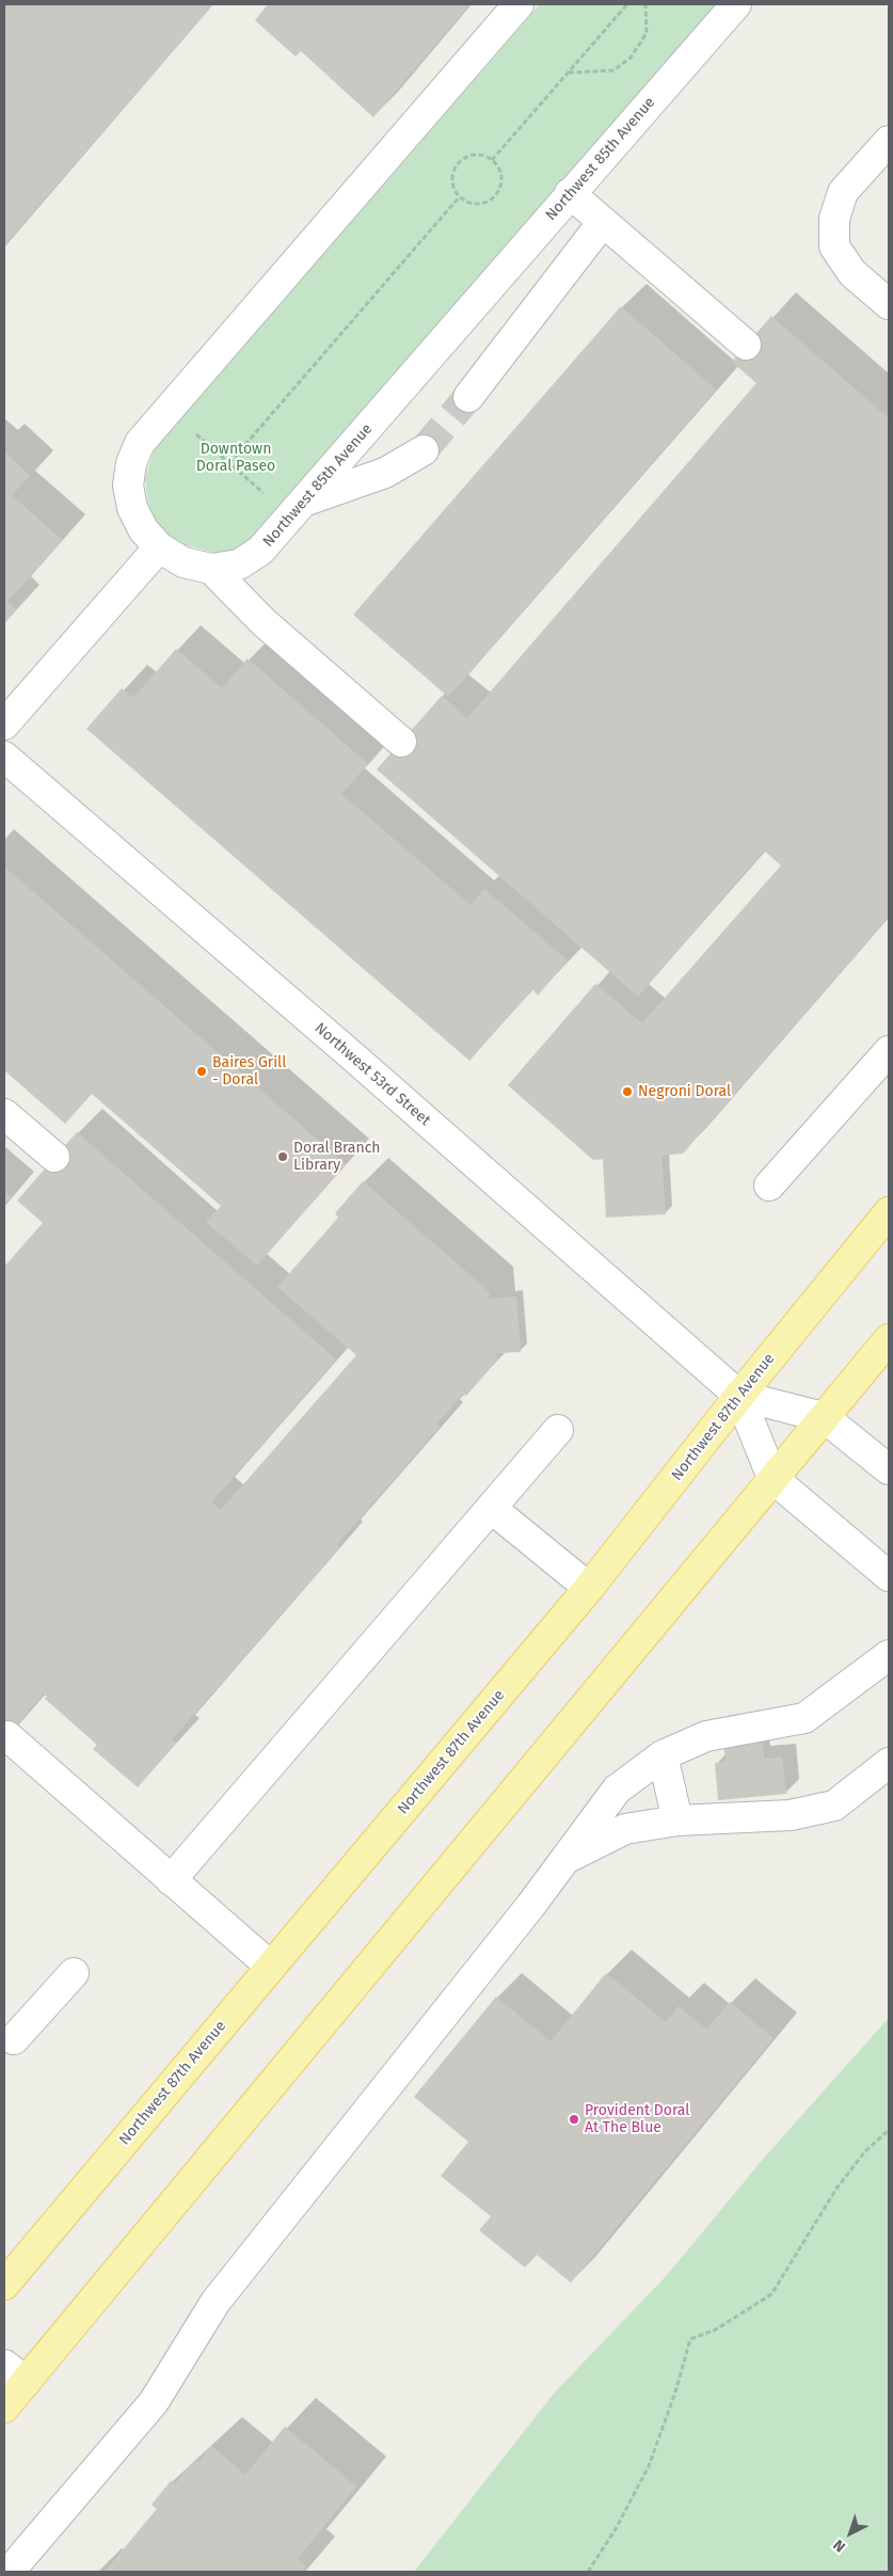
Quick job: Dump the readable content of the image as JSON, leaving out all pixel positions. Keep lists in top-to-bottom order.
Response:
{
  "streets": {
    "main road": ["Northwest 87th Avenue"],
    "street": ["Northwest 85th Avenue", "Northwest 53rd Street"]
  },
  "crossings": [
    ["Northwest 53rd Street", "Northwest 87th Avenue"]
  ],
  "parks": ["Downtown Doral Paseo"],
  "places": [
    "Baires Grill - Doral",
    "Negroni Doral",
    "Doral Branch Library",
    "Provident Doral At The Blue"
  ],
  "north": "bottom left"
}
